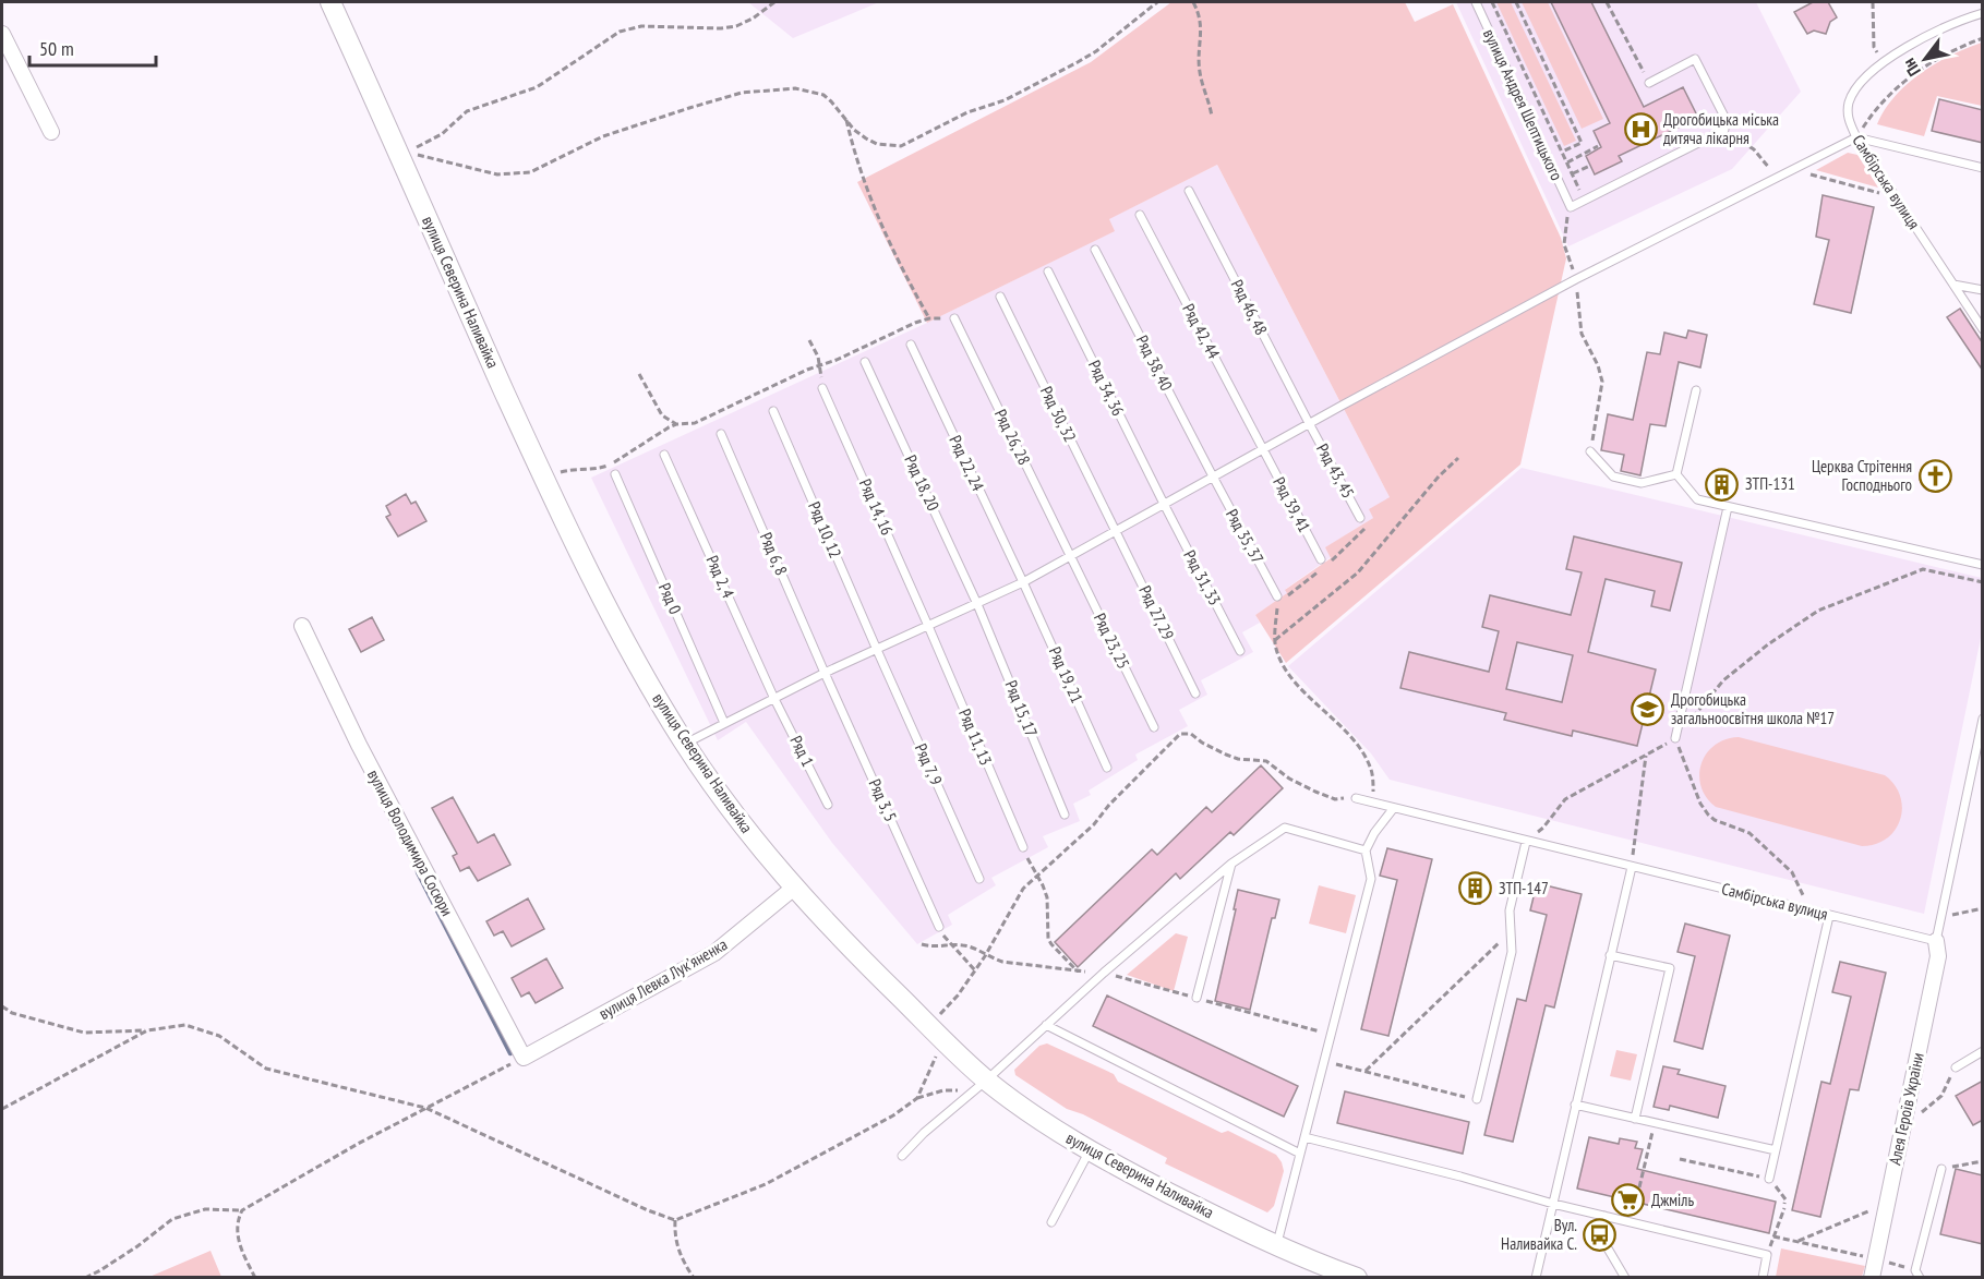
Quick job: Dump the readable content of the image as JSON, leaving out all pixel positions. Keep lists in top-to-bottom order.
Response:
{
  "streets": {
    "street": [
      "вулиця Северина Наливайка",
      "вулиця Володимира Сосюри",
      "вулиця Левка Лукʼяненка",
      "Алея Героїв України"
    ],
    "lane": [
      "вулиця Андрея Шептицького",
      "Самбірська вулиця",
      "Ряд 46, 48",
      "Ряд 42, 44",
      "Ряд 38, 40",
      "Ряд 34, 36",
      "Ряд 30, 32",
      "Ряд 26, 28",
      "Ряд 22, 24",
      "Ряд 43, 45",
      "Ряд 18, 20",
      "Ряд 39, 41",
      "Ряд 14, 16",
      "Ряд 10, 12",
      "Ряд 35, 37",
      "Ряд 6, 8",
      "Ряд 2, 4",
      "Ряд 31, 33",
      "Ряд 0",
      "Ряд 27, 29",
      "Ряд 23, 25",
      "Ряд 19, 21",
      "Ряд 15, 17",
      "Ряд 11, 13",
      "Ряд 1",
      "Ряд 7, 9",
      "Ряд 3, 5"
    ]
  },
  "crossings": [
    ["Самбірська вулиця", "Алея Героїв України"],
    ["вулиця Северина Наливайка", "вулиця Левка Лукʼяненка"],
    ["Ряд 46, 48", "Ряд 43, 45"],
    ["Ряд 42, 44", "Ряд 39, 41"],
    ["Ряд 38, 40", "Ряд 35, 37"],
    ["Ряд 34, 36", "Ряд 31, 33"],
    ["Ряд 30, 32", "Ряд 27, 29"],
    ["Ряд 26, 28", "Ряд 23, 25"],
    ["Ряд 22, 24", "Ряд 19, 21"],
    ["Ряд 18, 20", "Ряд 15, 17"],
    ["Ряд 14, 16", "Ряд 11, 13"],
    ["Ряд 10, 12", "Ряд 7, 9"],
    ["Ряд 6, 8", "Ряд 3, 5"],
    ["Ряд 2, 4", "Ряд 1"],
    ["вулиця Володимира Сосюри", "вулиця Левка Лукʼяненка"]
  ],
  "places": {
    "hospital": ["Дрогобицька міська дитяча лікарня"],
    "church": ["Церква Стрітення Господнього"],
    "building": ["ЗТП-131", "ЗТП-147"],
    "school or university": ["Дрогобицька загальноосвітня школа №17"],
    "supermarket": ["Джміль"],
    "bus stop": ["Вул. Наливайка С."]
  },
  "scale_bar": "50 m",
  "north": "bottom left"
}
